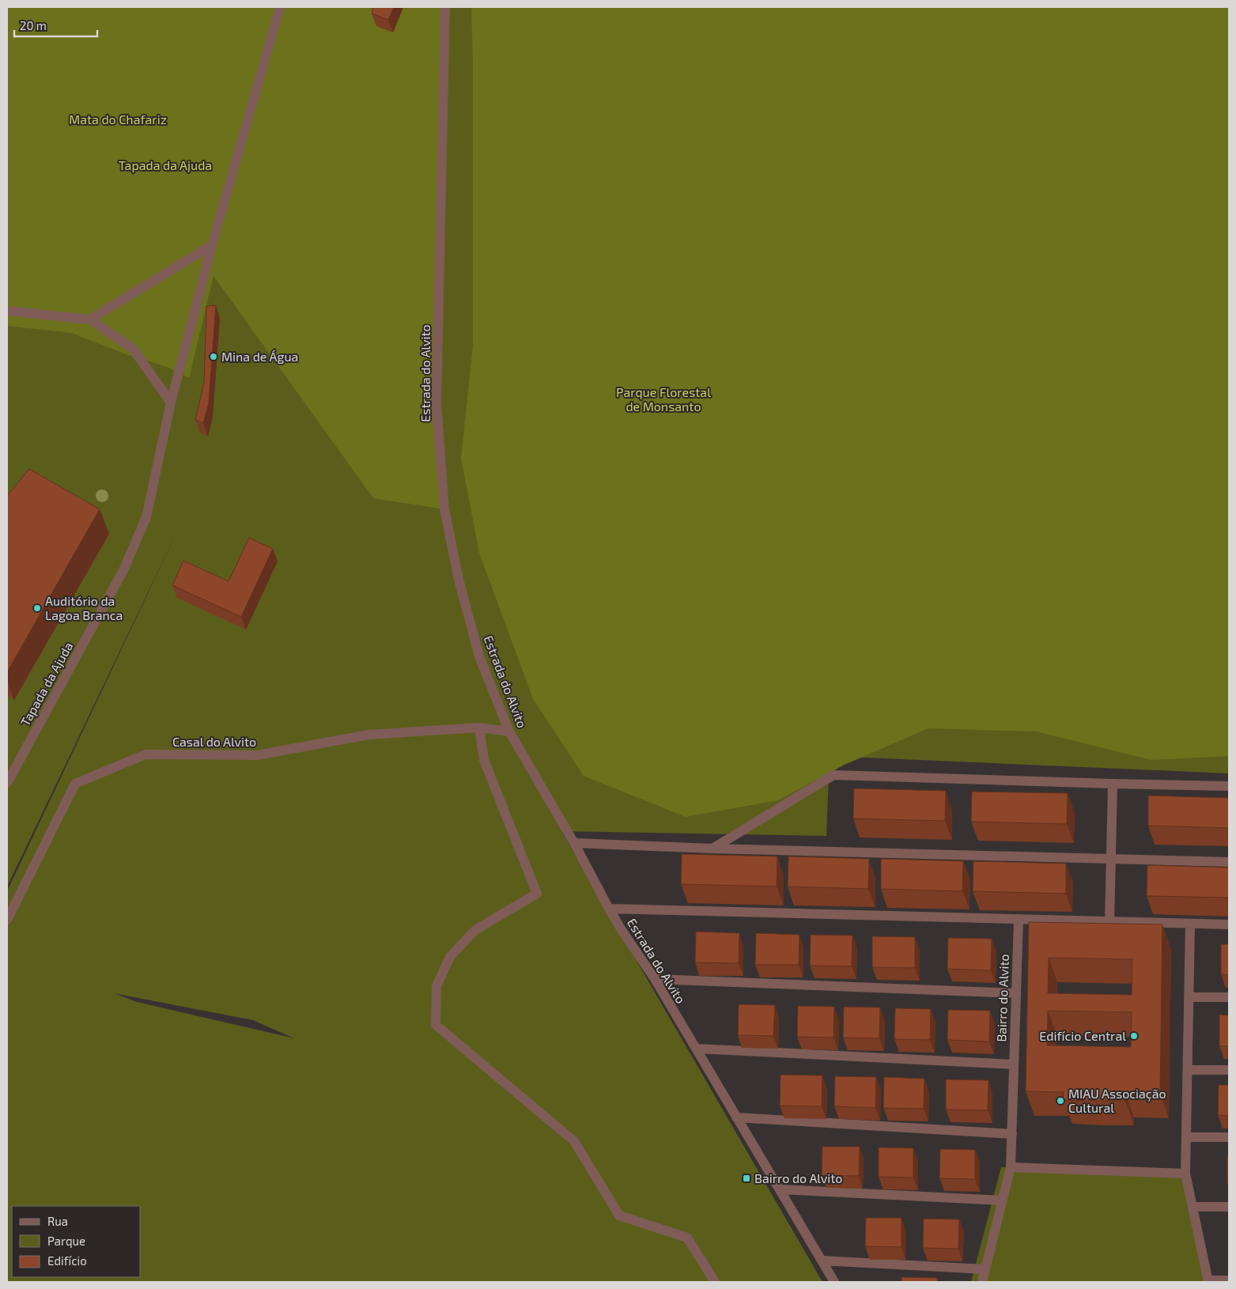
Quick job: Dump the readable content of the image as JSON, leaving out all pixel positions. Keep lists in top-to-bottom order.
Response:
{
  "streets": {
    "street": [
      "Estrada do Alvito",
      "Tapada da Ajuda",
      "Casal do Alvito",
      "Bairro do Alvito"
    ]
  },
  "crossings": [
    ["Estrada do Alvito", "Casal do Alvito"]
  ],
  "parks": ["Mata do Chafariz", "Tapada da Ajuda", "Parque Florestal de Monsanto"],
  "places": {
    "other": [
      "Mina de Água",
      "Auditório da Lagoa Branca",
      "Edifício Central",
      "MIAU Associação Cultural"
    ],
    "transit": ["Bairro do Alvito"]
  },
  "legend": ["Rua", "Parque", "Edifício"],
  "scale_bar": "20 m"
}
